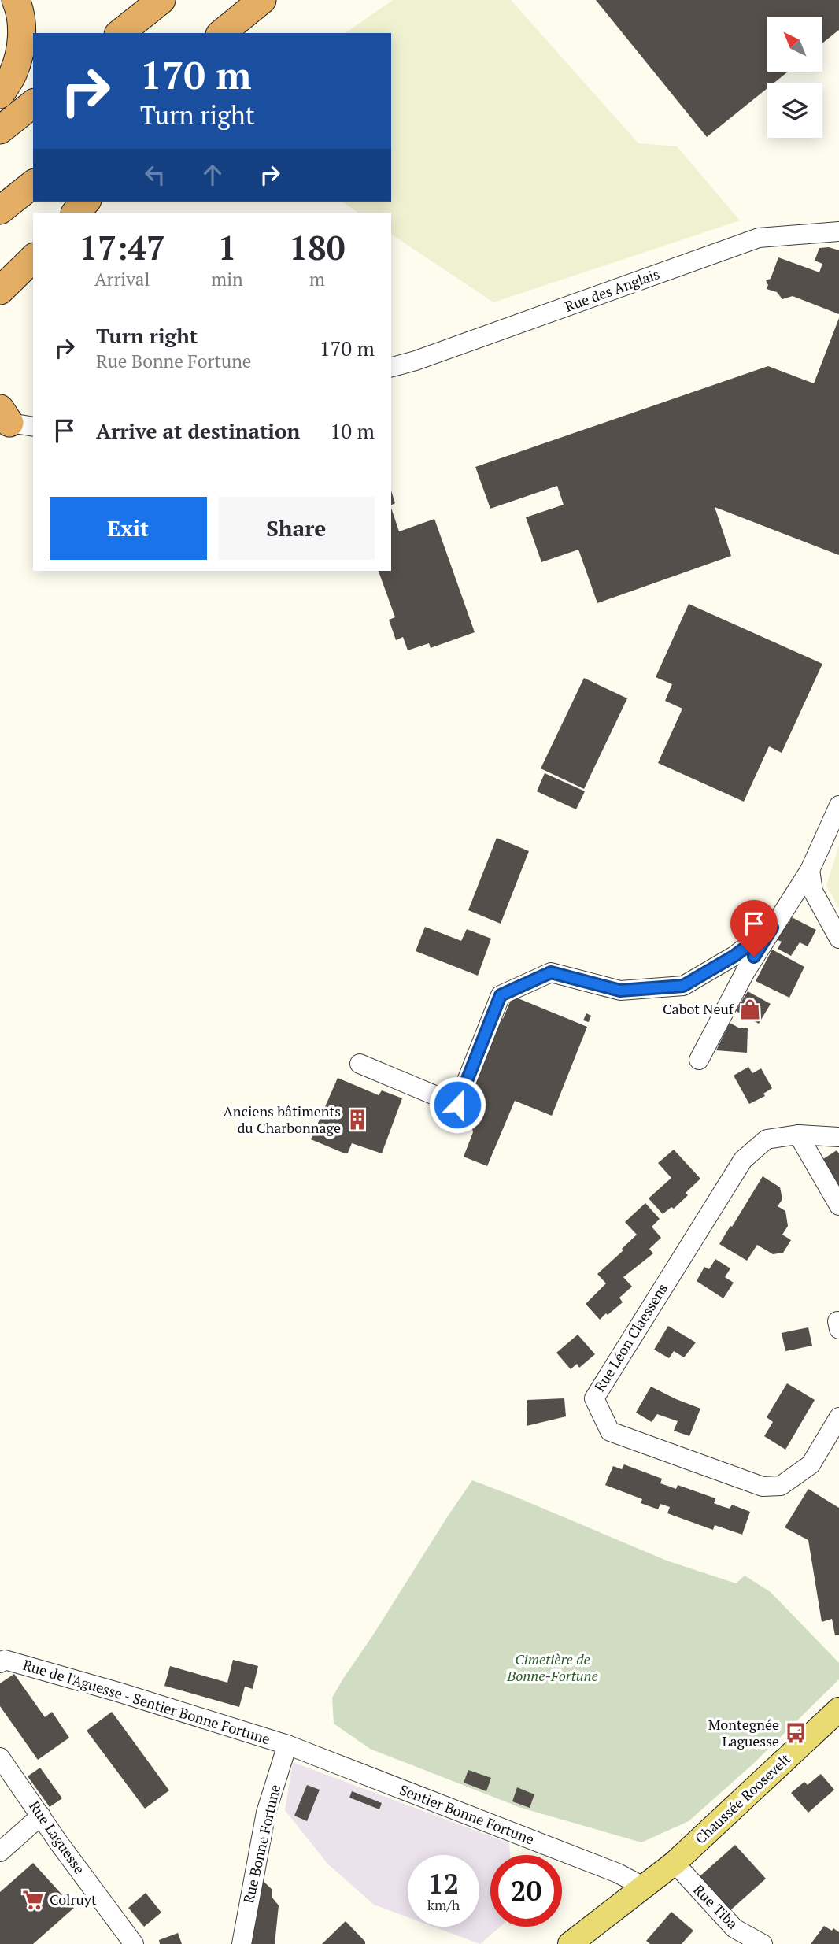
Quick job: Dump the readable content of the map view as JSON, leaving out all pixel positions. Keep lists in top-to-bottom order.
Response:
{
  "streets": {
    "main road": ["Chaussée Roosevelt"],
    "street": [
      "Rue des Anglais",
      "Rue Léon Claessens",
      "Rue de l'Aguesse - Sentier Bonne Fortune",
      "Sentier Bonne Fortune",
      "Rue Laguesse",
      "Rue Bonne Fortune",
      "Rue Tiba"
    ]
  },
  "crossings": [
    ["Rue de l'Aguesse - Sentier Bonne Fortune", "Sentier Bonne Fortune"],
    ["Rue de l'Aguesse - Sentier Bonne Fortune", "Rue Bonne Fortune"],
    ["Chaussée Roosevelt", "Sentier Bonne Fortune"],
    ["Chaussée Roosevelt", "Rue Tiba"],
    ["Sentier Bonne Fortune", "Rue Bonne Fortune"]
  ],
  "parks": ["Cimetière de Bonne-Fortune"],
  "places": {
    "shop": ["Cabot Neuf"],
    "building": ["Anciens bâtiments du Charbonnage"],
    "bus stop": ["Montegnée Laguesse"],
    "supermarket": ["Colruyt"]
  },
  "north": "top left",
  "page": {
    "turn": ["170 m", "Turn right"],
    "eta": [
      "17:47",
      "Arrival",
      "1",
      "min",
      "180",
      "m"
    ],
    "list": [
      {
        "name": "Turn right",
        "note": "Rue Bonne Fortune",
        "value": "170 m"
      },
      {
        "name": "Arrive at destination",
        "value": "10 m"
      }
    ],
    "buttons": ["Exit", "Share"],
    "speed": "12 km/h",
    "limit": "20"
  }
}
